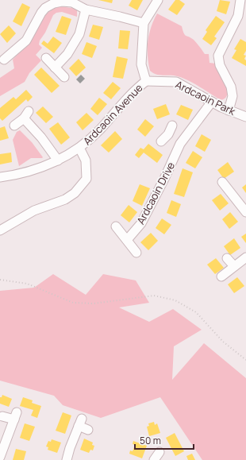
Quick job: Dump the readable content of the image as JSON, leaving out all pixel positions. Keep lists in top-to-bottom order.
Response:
{
  "streets": {
    "street": ["Ardcaoin Park", "Ardcaoin Avenue", "Ardcaoin Drive"]
  },
  "crossings": [
    ["Ardcaoin Park", "Ardcaoin Avenue"],
    ["Ardcaoin Park", "Ardcaoin Drive"]
  ],
  "scale_bar": "50 m"
}
